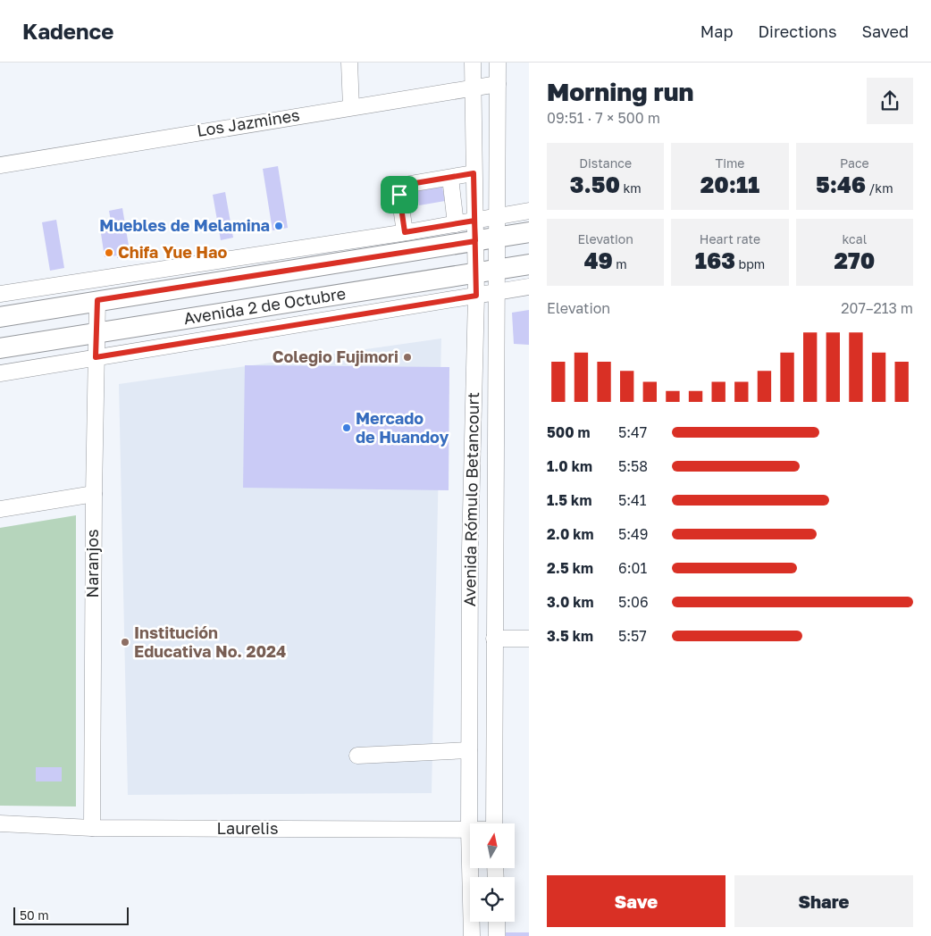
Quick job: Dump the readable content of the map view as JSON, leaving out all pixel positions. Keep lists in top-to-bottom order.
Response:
{
  "streets": {
    "main road": ["Avenida 2 de Octubre"],
    "street": [
      "Los Jazmines",
      "Avenida Rómulo Betancourt",
      "Naranjos",
      "Laurelis"
    ]
  },
  "crossings": [
    ["Los Jazmines", "Avenida Rómulo Betancourt"],
    ["Avenida 2 de Octubre", "Avenida Rómulo Betancourt"],
    ["Avenida 2 de Octubre", "Naranjos"],
    ["Avenida Rómulo Betancourt", "Laurelis"],
    ["Naranjos", "Laurelis"]
  ],
  "places": [
    "Muebles de Melamina",
    "Chifa Yue Hao",
    "Colegio Fujimori",
    "Mercado de Huandoy",
    "Institución Educativa No. 2024"
  ],
  "scale_bar": "50 m",
  "north": "top",
  "page": {
    "header": "Kadence",
    "nav": ["Map", "Directions", "Saved"],
    "heading": ["Morning run", "09:51 · 7 × 500 m"],
    "stats": [
      ["Distance", "3.50 km"],
      ["Time", "20:11"],
      ["Pace", "5:46 /km"],
      ["Elevation", "49 m"],
      ["Heart rate", "163 bpm"],
      ["kcal", "270"]
    ],
    "chart": ["Elevation", "207–213 m"],
    "list": [
      {
        "name": "500 m",
        "note": "5:47"
      },
      {
        "name": "1.0 km",
        "note": "5:58"
      },
      {
        "name": "1.5 km",
        "note": "5:41"
      },
      {
        "name": "2.0 km",
        "note": "5:49"
      },
      {
        "name": "2.5 km",
        "note": "6:01"
      },
      {
        "name": "3.0 km",
        "note": "5:06"
      },
      {
        "name": "3.5 km",
        "note": "5:57"
      }
    ],
    "buttons": ["Save", "Share"],
    "scale": "50 m"
  }
}
